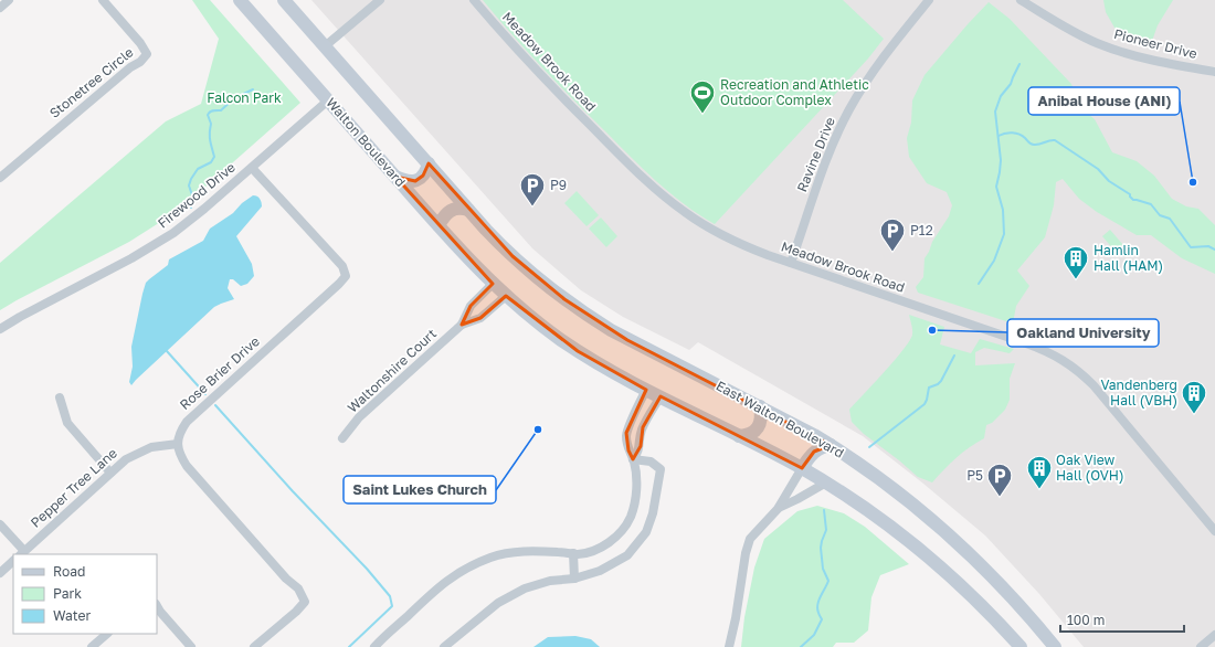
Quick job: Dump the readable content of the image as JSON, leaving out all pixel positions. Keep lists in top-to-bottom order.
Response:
{
  "streets": {
    "main road": ["Walton Boulevard", "East Walton Boulevard"],
    "street": [
      "Pioneer Drive",
      "Meadow Brook Road",
      "Stonetree Circle",
      "Ravine Drive",
      "Firewood Drive",
      "Waltonshire Court",
      "Rose Brier Drive",
      "Pepper Tree Lane"
    ]
  },
  "crossings": [
    ["Meadow Brook Road", "Ravine Drive"],
    ["Walton Boulevard", "Firewood Drive"],
    ["Walton Boulevard", "Waltonshire Court"],
    ["Firewood Drive", "Rose Brier Drive"],
    ["Rose Brier Drive", "Pepper Tree Lane"]
  ],
  "parks": ["Falcon Park"],
  "places": {
    "sports": ["Recreation and Athletic Outdoor Complex"],
    "other": ["Anibal House (ANI)", "Oakland University", "Saint Lukes Church"],
    "parking": ["P9", "P12", "P5"],
    "building": ["Hamlin Hall (HAM)", "Vandenberg Hall (VBH)", "Oak View Hall (OVH)"]
  },
  "legend": ["Road", "Park", "Water"],
  "scale_bar": "100 m"
}
